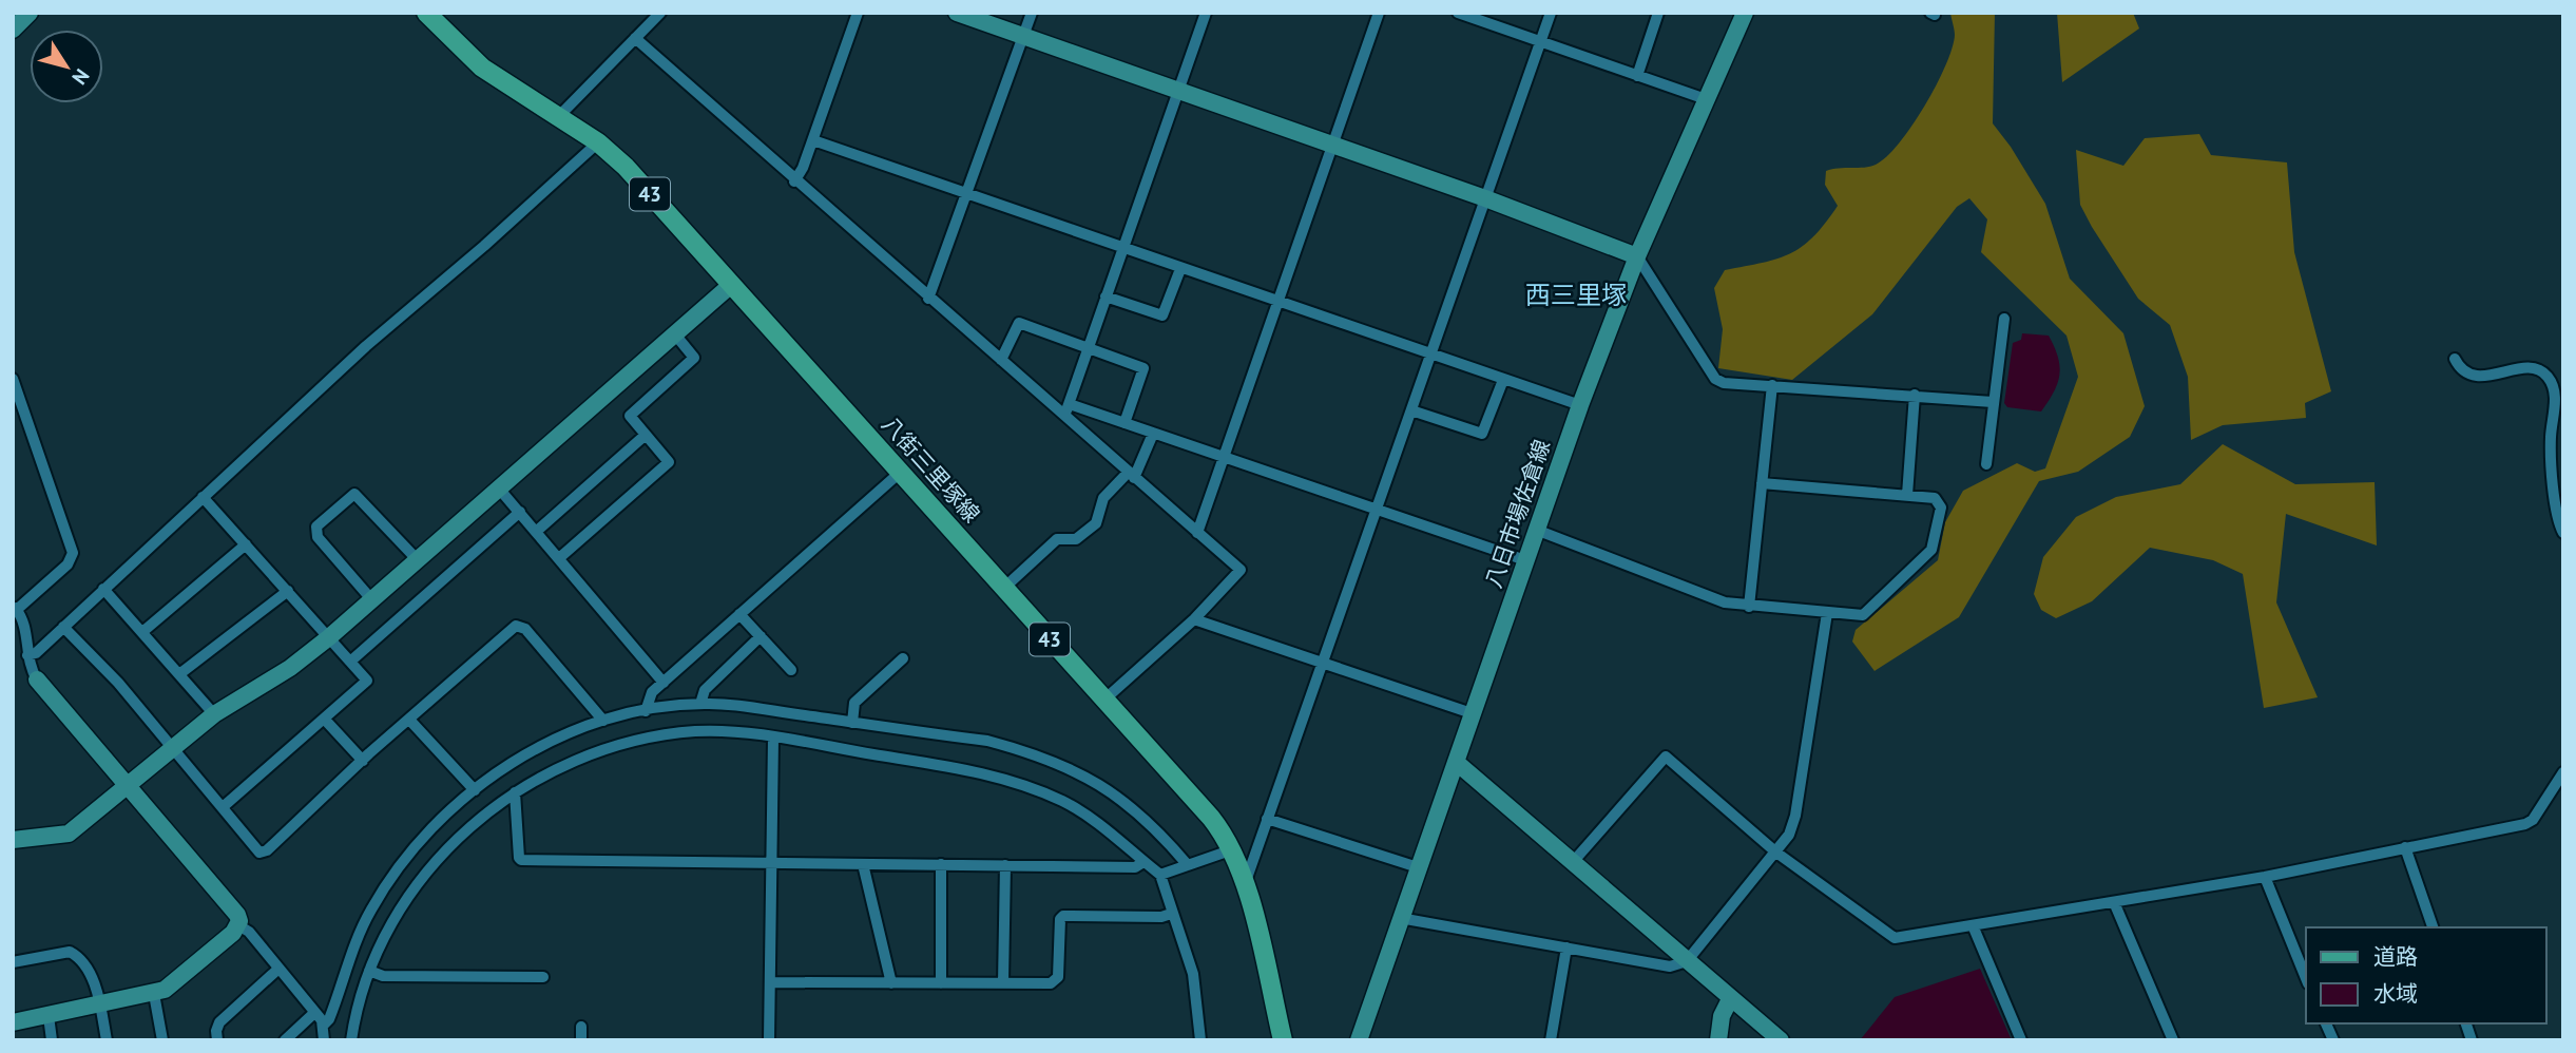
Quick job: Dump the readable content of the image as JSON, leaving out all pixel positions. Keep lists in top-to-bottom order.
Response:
{
  "streets": {
    "main road": ["43", "八街三里塚線"],
    "street": ["八日市場佐倉線"]
  },
  "districts": ["西三里塚"],
  "legend": ["道路", "水域"],
  "north": "bottom right"
}
